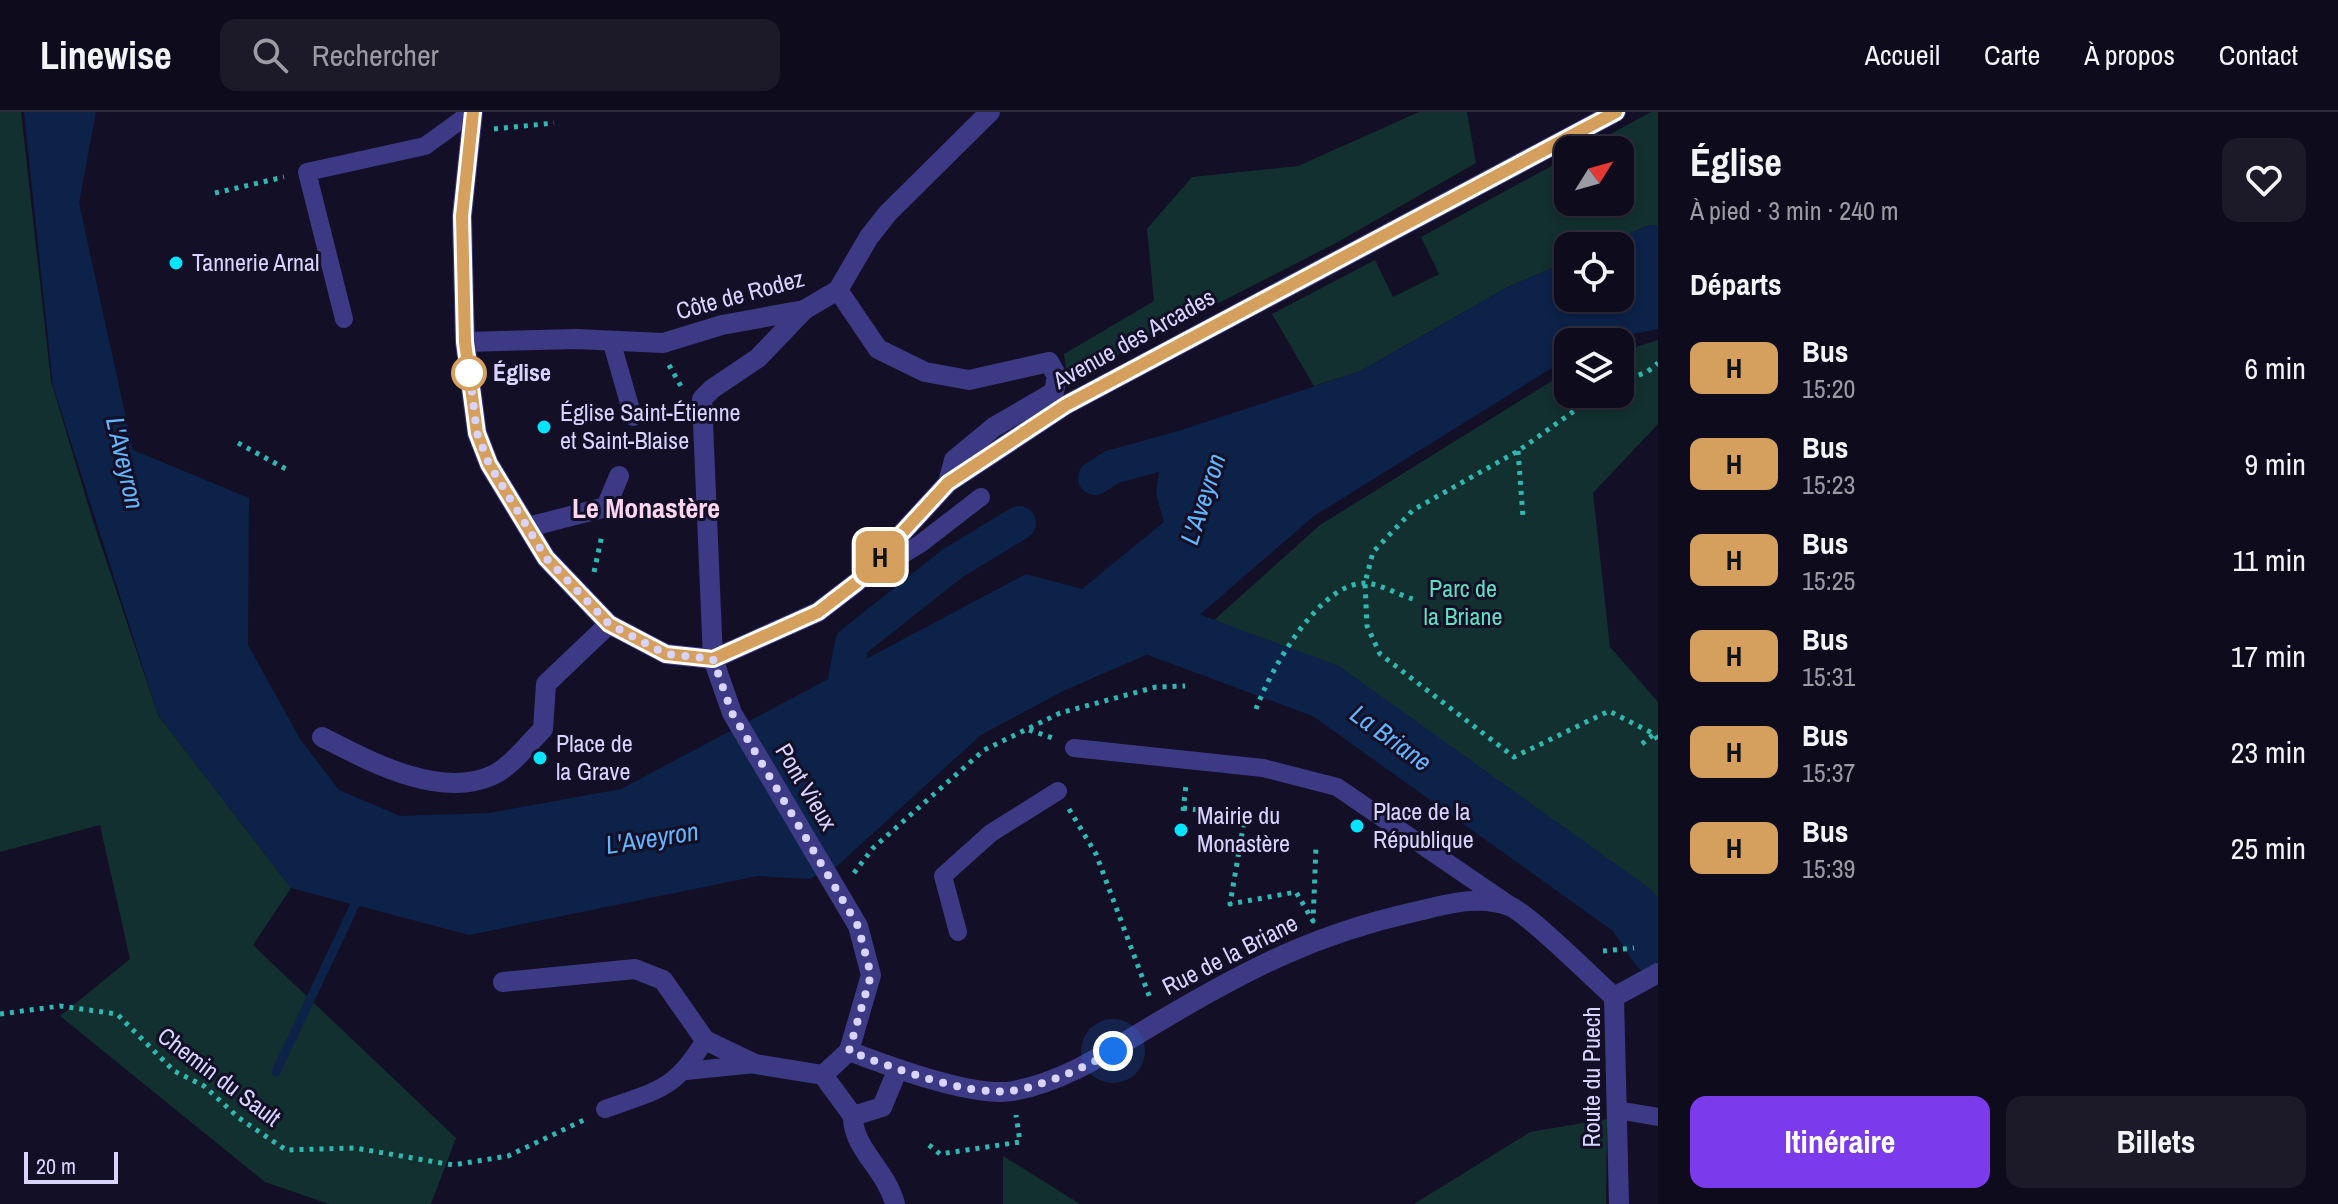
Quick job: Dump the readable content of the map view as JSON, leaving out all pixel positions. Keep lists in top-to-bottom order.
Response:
{
  "streets": {
    "street": [
      "Côte de Rodez",
      "Avenue des Arcades",
      "Pont Vieux",
      "Rue de la Briane",
      "Route du Puech"
    ],
    "path": ["Chemin du Sault"]
  },
  "crossings": [
    ["Avenue des Arcades", "Pont Vieux"],
    ["Pont Vieux", "Rue de la Briane"]
  ],
  "districts": ["Le Monastère"],
  "water": ["L'Aveyron", "La Briane"],
  "parks": ["Parc de la Briane"],
  "places": [
    "Tannerie Arnal",
    "Église",
    "Église Saint-Étienne et Saint-Blaise",
    "Place de la Grave",
    "Place de la République",
    "Mairie du Monastère"
  ],
  "lines": ["bus line H"],
  "scale_bar": "20 m",
  "north": "top right",
  "page": {
    "header": "Linewise",
    "search": "Rechercher",
    "nav": [
      "Accueil",
      "Carte",
      "À propos",
      "Contact"
    ],
    "on_map": "H",
    "heading": [
      ["Église", "À pied · 3 min · 240 m"],
      "Départs"
    ],
    "list": [
      {
        "mark": "H",
        "name": "Bus",
        "note": "15:20",
        "value": "6 min"
      },
      {
        "mark": "H",
        "name": "Bus",
        "note": "15:23",
        "value": "9 min"
      },
      {
        "mark": "H",
        "name": "Bus",
        "note": "15:25",
        "value": "11 min"
      },
      {
        "mark": "H",
        "name": "Bus",
        "note": "15:31",
        "value": "17 min"
      },
      {
        "mark": "H",
        "name": "Bus",
        "note": "15:37",
        "value": "23 min"
      },
      {
        "mark": "H",
        "name": "Bus",
        "note": "15:39",
        "value": "25 min"
      }
    ],
    "buttons": ["Itinéraire", "Billets"],
    "scale": "20 m"
  }
}
